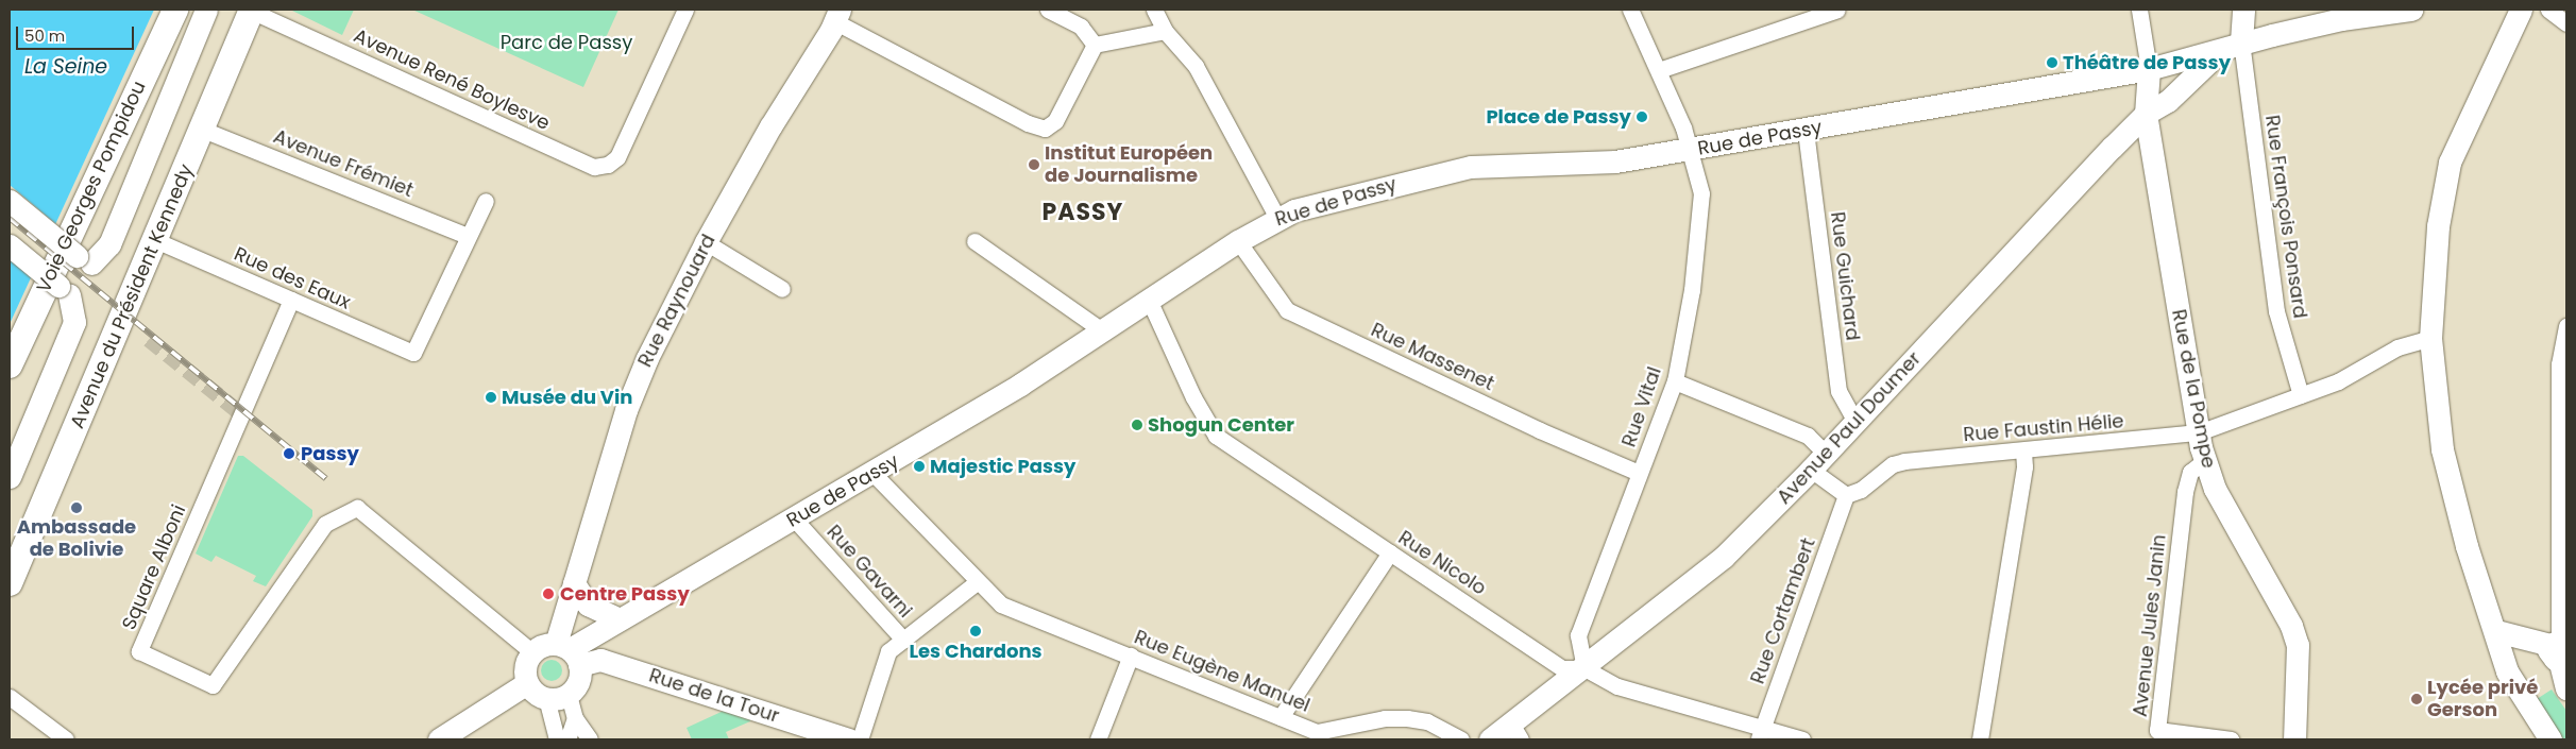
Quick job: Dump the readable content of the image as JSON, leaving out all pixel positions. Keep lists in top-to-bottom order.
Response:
{
  "streets": {
    "main road": ["Voie Georges Pompidou", "Avenue du Président Kennedy"],
    "street": [
      "Avenue René Boylesve",
      "Rue de Passy",
      "Avenue Frémiet",
      "Rue François Ponsard",
      "Rue Guichard",
      "Rue des Eaux",
      "Rue Raynouard",
      "Rue Massenet",
      "Rue de la Pompe",
      "Rue Vital",
      "Avenue Paul Doumer",
      "Rue Faustin Hélie",
      "Rue Nicolo",
      "Square Alboni",
      "Rue Gavarni",
      "Rue Cortambert",
      "Avenue Jules Janin",
      "Rue Eugène Manuel",
      "Rue de la Tour"
    ]
  },
  "crossings": [
    ["Avenue René Boylesve", "Avenue du Président Kennedy"],
    ["Rue de Passy", "Rue François Ponsard"],
    ["Rue de Passy", "Rue Guichard"],
    ["Rue de Passy", "Rue Raynouard"],
    ["Rue de Passy", "Rue Massenet"],
    ["Rue de Passy", "Rue Vital"],
    ["Rue de Passy", "Rue Nicolo"],
    ["Rue de Passy", "Square Alboni"],
    ["Rue de Passy", "Rue Gavarni"],
    ["Rue de Passy", "Rue Eugène Manuel"],
    ["Rue de Passy", "Rue de la Tour"],
    ["Avenue Frémiet", "Rue des Eaux"],
    ["Avenue Frémiet", "Avenue du Président Kennedy"],
    ["Rue François Ponsard", "Rue Faustin Hélie"],
    ["Rue Guichard", "Avenue Paul Doumer"],
    ["Rue des Eaux", "Avenue du Président Kennedy"],
    ["Rue des Eaux", "Square Alboni"],
    ["Rue Raynouard", "Square Alboni"],
    ["Rue Raynouard", "Rue de la Tour"],
    ["Rue Massenet", "Rue Vital"],
    ["Rue de la Pompe", "Avenue Paul Doumer"],
    ["Rue de la Pompe", "Rue Faustin Hélie"],
    ["Rue de la Pompe", "Avenue Jules Janin"],
    ["Rue Vital", "Avenue Paul Doumer"],
    ["Rue Vital", "Rue Nicolo"],
    ["Avenue Paul Doumer", "Rue Nicolo"],
    ["Rue Faustin Hélie", "Rue Cortambert"],
    ["Rue Nicolo", "Rue Cortambert"],
    ["Square Alboni", "Rue de la Tour"]
  ],
  "districts": ["PASSY"],
  "water": ["La Seine"],
  "parks": ["Parc de Passy"],
  "places": [
    "Théâtre de Passy",
    "Place de Passy",
    "Institut Européen de Journalisme",
    "Musée du Vin",
    "Shogun Center",
    "Passy",
    "Majestic Passy",
    "Ambassade de Bolivie",
    "Centre Passy",
    "Les Chardons",
    "Lycée privé Gerson"
  ],
  "scale_bar": "50 m"
}
